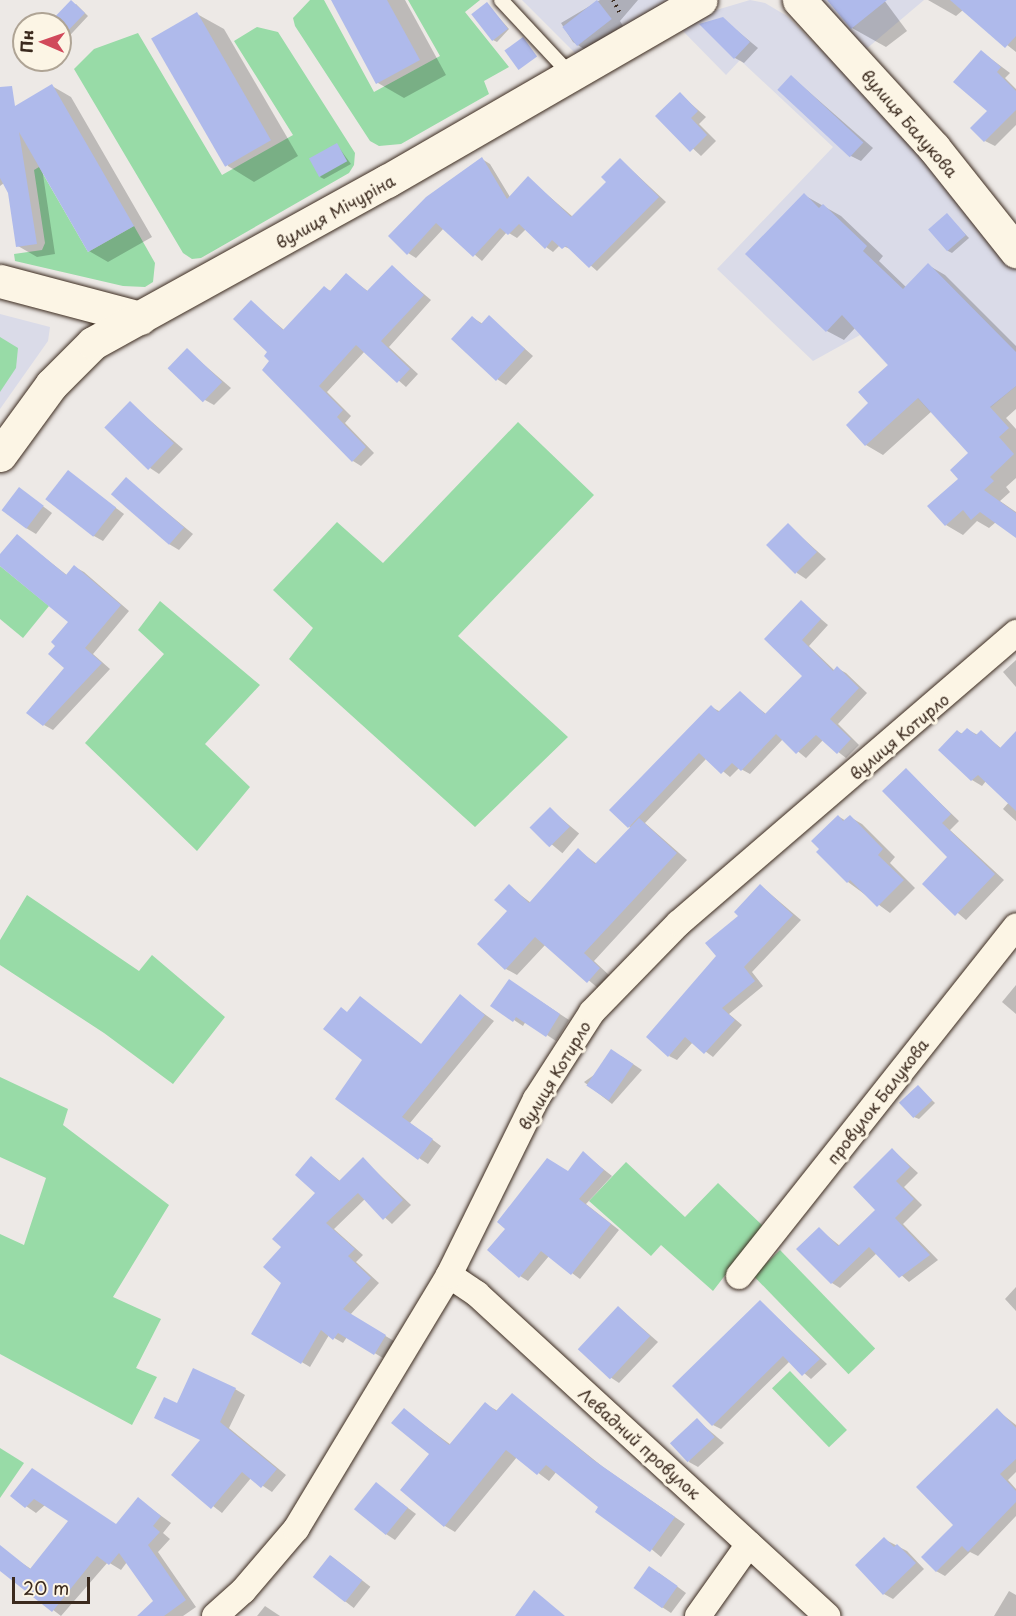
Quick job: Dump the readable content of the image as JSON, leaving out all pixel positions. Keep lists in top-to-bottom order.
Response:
{
  "streets": {
    "street": [
      "вулиця Балукова",
      "вулиця Мічуріна",
      "вулиця Котирло",
      "провулок Балукова",
      "Левадний провулок"
    ]
  },
  "crossings": [
    ["вулиця Котирло", "Левадний провулок"]
  ],
  "scale_bar": "20 m",
  "north": "left"
}
